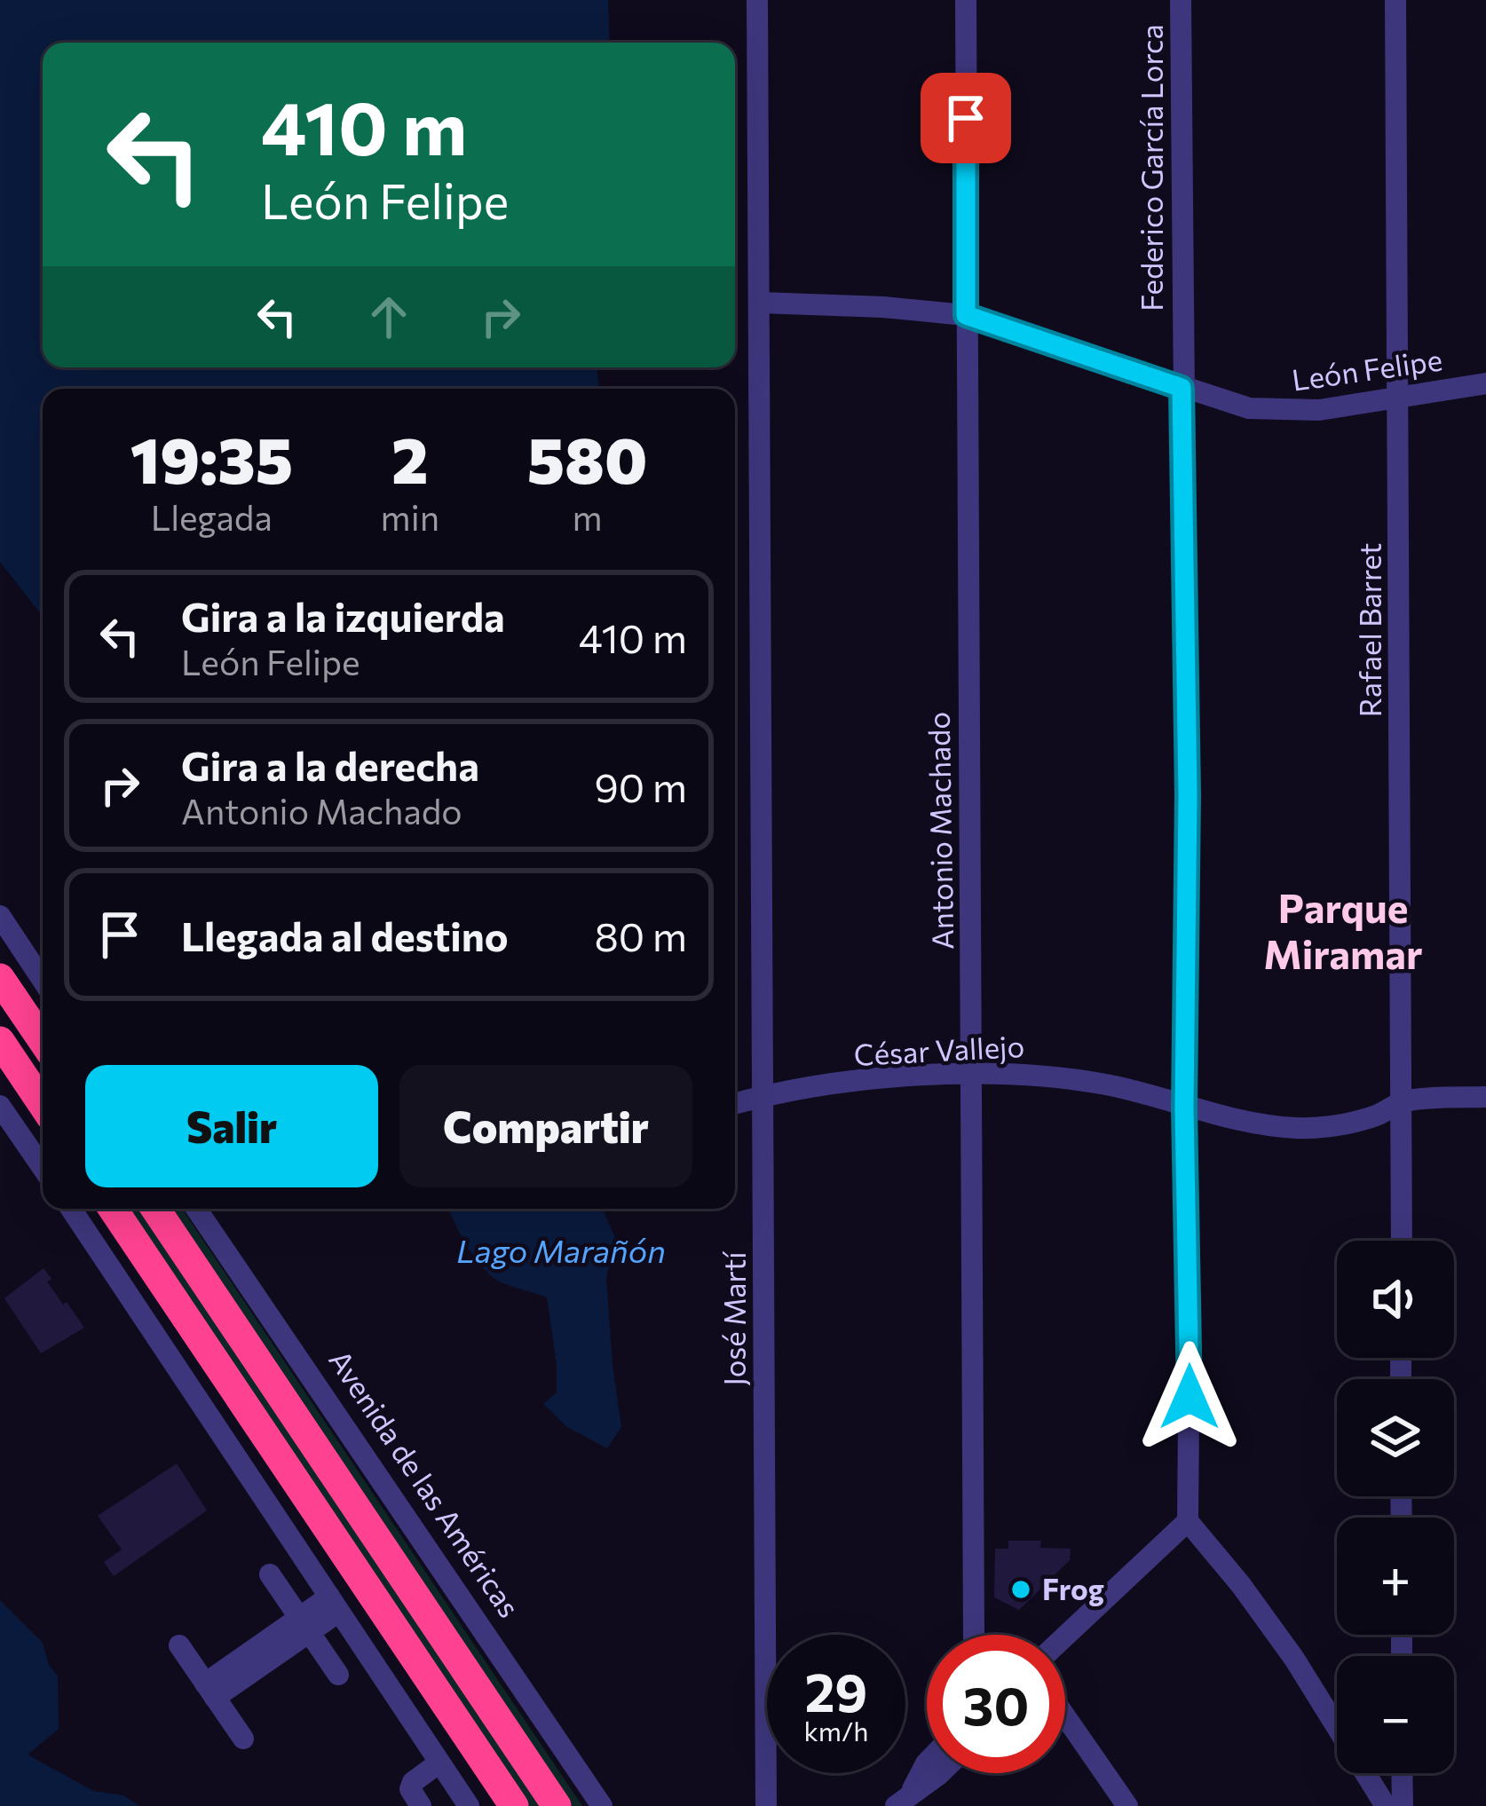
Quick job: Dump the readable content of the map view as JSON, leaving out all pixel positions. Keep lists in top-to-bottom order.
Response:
{
  "streets": {
    "street": [
      "Federico García Lorca",
      "León Felipe",
      "Rafael Barret",
      "Antonio Machado",
      "César Vallejo",
      "José Martí",
      "Avenida de las Américas"
    ]
  },
  "crossings": [
    ["Federico García Lorca", "León Felipe"],
    ["Federico García Lorca", "César Vallejo"],
    ["León Felipe", "Rafael Barret"],
    ["León Felipe", "Antonio Machado"],
    ["León Felipe", "José Martí"],
    ["Rafael Barret", "César Vallejo"],
    ["Antonio Machado", "César Vallejo"],
    ["César Vallejo", "José Martí"]
  ],
  "districts": ["Parque Miramar"],
  "water": ["Lago Marañón"],
  "places": ["Frog"],
  "page": {
    "turn": ["410 m", "León Felipe"],
    "eta": [
      "19:35",
      "Llegada",
      "2",
      "min",
      "580",
      "m"
    ],
    "list": [
      {
        "name": "Gira a la izquierda",
        "note": "León Felipe",
        "value": "410 m"
      },
      {
        "name": "Gira a la derecha",
        "note": "Antonio Machado",
        "value": "90 m"
      },
      {
        "name": "Llegada al destino",
        "value": "80 m"
      }
    ],
    "buttons": ["Salir", "Compartir"],
    "map_buttons": ["+", "−"],
    "speed": "29 km/h",
    "limit": "30"
  }
}
